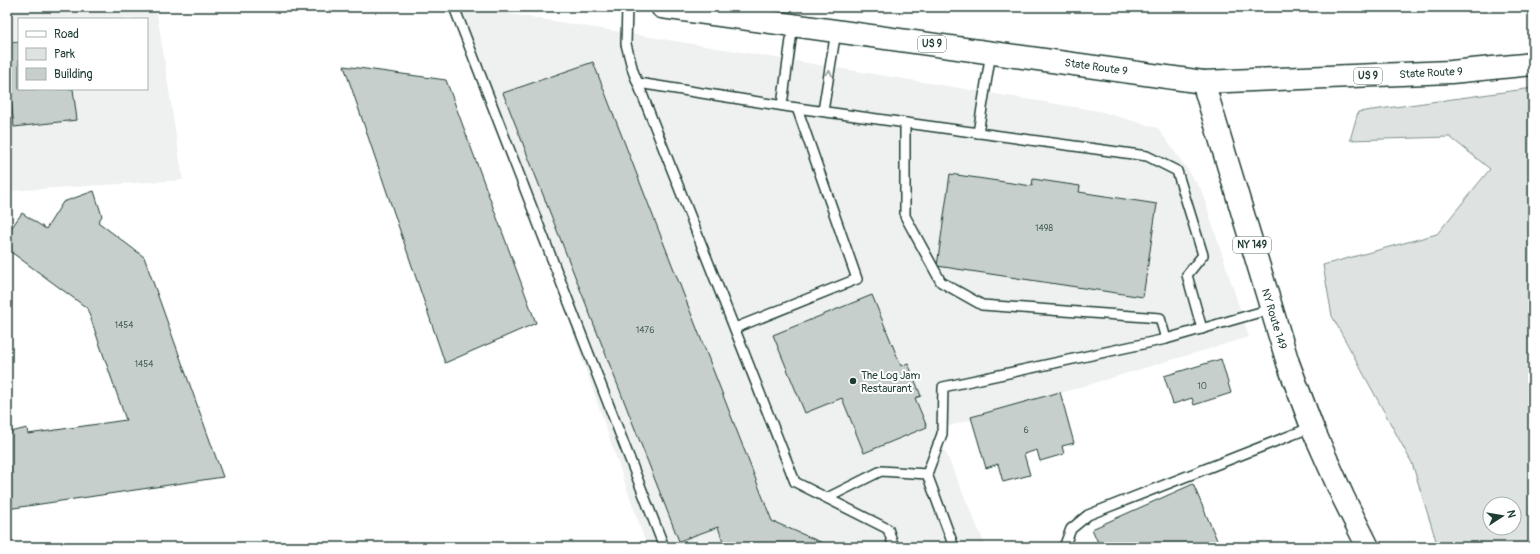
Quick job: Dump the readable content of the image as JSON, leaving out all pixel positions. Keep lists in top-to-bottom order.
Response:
{
  "streets": {
    "main road": [
      "US 9",
      "State Route 9",
      "NY 149",
      "NY Route 149"
    ]
  },
  "crossings": [
    ["State Route 9", "NY Route 149"]
  ],
  "places": ["The Log Jam Restaurant"],
  "house_numbers": [
    "1498",
    "1454",
    "1476",
    "1454",
    "10",
    "6"
  ],
  "legend": ["Road", "Park", "Building"],
  "north": "right"
}
